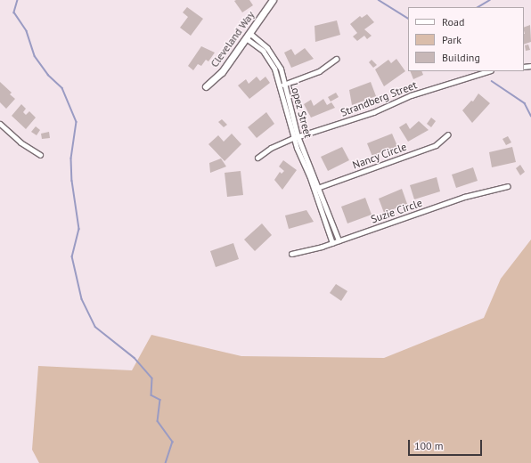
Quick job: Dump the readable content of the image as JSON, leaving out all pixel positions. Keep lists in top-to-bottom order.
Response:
{
  "streets": {
    "street": [
      "Cleveland Way",
      "Strandberg Street",
      "Lopez Street",
      "Nancy Circle",
      "Suzie Circle"
    ]
  },
  "crossings": [
    ["Cleveland Way", "Lopez Street"],
    ["Strandberg Street", "Lopez Street"],
    ["Lopez Street", "Nancy Circle"],
    ["Lopez Street", "Suzie Circle"]
  ],
  "legend": ["Road", "Park", "Building"],
  "scale_bar": "100 m"
}
